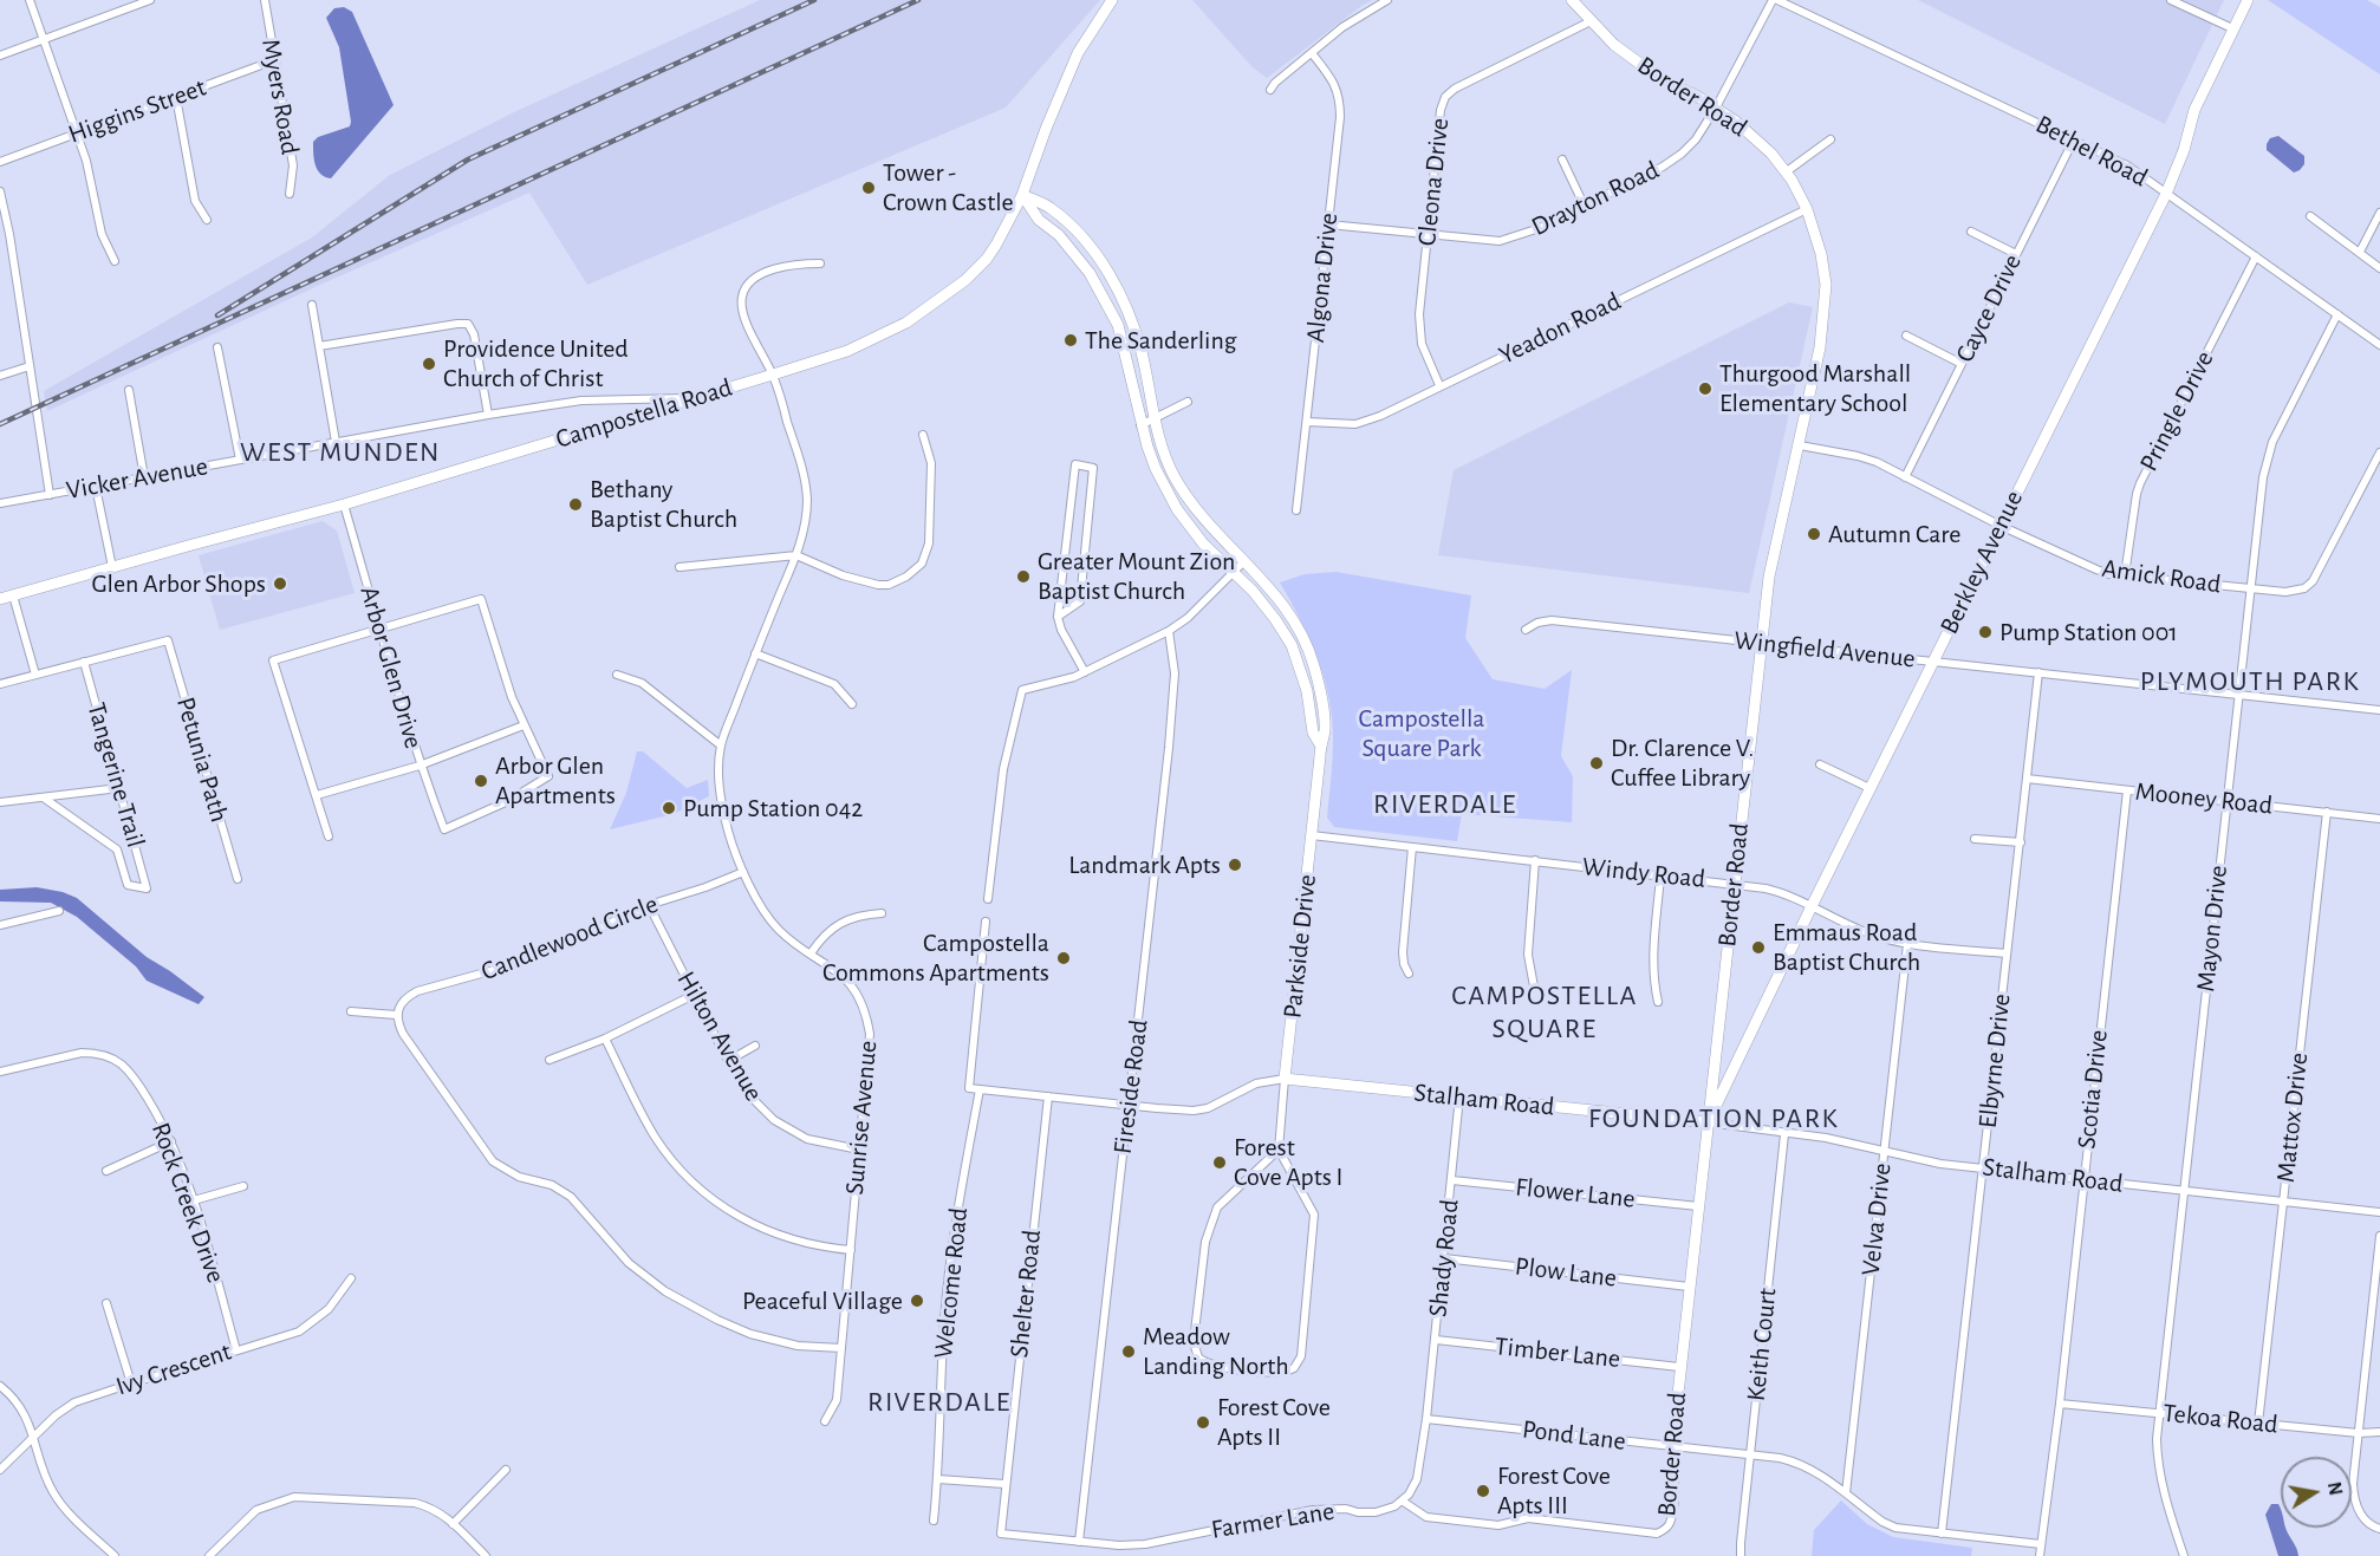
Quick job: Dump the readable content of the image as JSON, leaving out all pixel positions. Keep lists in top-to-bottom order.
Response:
{
  "streets": {
    "street": [
      "Myers Road",
      "Border Road",
      "Higgins Street",
      "Bethel Road",
      "Cleona Drive",
      "Drayton Road",
      "Algona Drive",
      "Cayce Drive",
      "Yeadon Road",
      "Pringle Drive",
      "Campostella Road",
      "Vicker Avenue",
      "Berkley Avenue",
      "Amick Road",
      "Wingfield Avenue",
      "Arbor Glen Drive",
      "Petunia Path",
      "Tangerine Trail",
      "Mooney Road",
      "Windy Road",
      "Mayon Drive",
      "Candlewood Circle",
      "Parkside Drive",
      "Hilton Avenue",
      "Elbyrne Drive",
      "Fireside Road",
      "Scotia Drive",
      "Stalham Road",
      "Sunrise Avenue",
      "Mattox Drive",
      "Flower Lane",
      "Rock Creek Drive",
      "Velva Drive",
      "Shady Road",
      "Plow Lane",
      "Welcome Road",
      "Shelter Road",
      "Keith Court",
      "Timber Lane",
      "Ivy Crescent",
      "Tekoa Road",
      "Pond Lane",
      "Farmer Lane"
    ]
  },
  "crossings": [
    ["Myers Road", "Higgins Street"],
    ["Border Road", "Cleona Drive"],
    ["Border Road", "Drayton Road"],
    ["Border Road", "Yeadon Road"],
    ["Border Road", "Berkley Avenue"],
    ["Border Road", "Amick Road"],
    ["Border Road", "Wingfield Avenue"],
    ["Border Road", "Windy Road"],
    ["Border Road", "Stalham Road"],
    ["Border Road", "Flower Lane"],
    ["Border Road", "Shady Road"],
    ["Border Road", "Plow Lane"],
    ["Border Road", "Timber Lane"],
    ["Border Road", "Pond Lane"],
    ["Border Road", "Farmer Lane"],
    ["Bethel Road", "Cayce Drive"],
    ["Bethel Road", "Pringle Drive"],
    ["Bethel Road", "Berkley Avenue"],
    ["Bethel Road", "Mayon Drive"],
    ["Cleona Drive", "Drayton Road"],
    ["Cleona Drive", "Yeadon Road"],
    ["Drayton Road", "Algona Drive"],
    ["Algona Drive", "Yeadon Road"],
    ["Cayce Drive", "Amick Road"],
    ["Pringle Drive", "Amick Road"],
    ["Campostella Road", "Vicker Avenue"],
    ["Campostella Road", "Arbor Glen Drive"],
    ["Campostella Road", "Parkside Drive"],
    ["Campostella Road", "Sunrise Avenue"],
    ["Berkley Avenue", "Amick Road"],
    ["Berkley Avenue", "Wingfield Avenue"],
    ["Berkley Avenue", "Windy Road"],
    ["Berkley Avenue", "Stalham Road"],
    ["Amick Road", "Mayon Drive"],
    ["Wingfield Avenue", "Mayon Drive"],
    ["Wingfield Avenue", "Elbyrne Drive"],
    ["Petunia Path", "Tangerine Trail"],
    ["Mooney Road", "Mayon Drive"],
    ["Mooney Road", "Elbyrne Drive"],
    ["Mooney Road", "Scotia Drive"],
    ["Mooney Road", "Mattox Drive"],
    ["Windy Road", "Parkside Drive"],
    ["Windy Road", "Elbyrne Drive"],
    ["Windy Road", "Velva Drive"],
    ["Mayon Drive", "Stalham Road"],
    ["Mayon Drive", "Tekoa Road"],
    ["Candlewood Circle", "Hilton Avenue"],
    ["Candlewood Circle", "Sunrise Avenue"],
    ["Parkside Drive", "Stalham Road"],
    ["Hilton Avenue", "Sunrise Avenue"],
    ["Elbyrne Drive", "Stalham Road"],
    ["Elbyrne Drive", "Pond Lane"],
    ["Fireside Road", "Stalham Road"],
    ["Fireside Road", "Farmer Lane"],
    ["Scotia Drive", "Stalham Road"],
    ["Scotia Drive", "Tekoa Road"],
    ["Scotia Drive", "Pond Lane"],
    ["Stalham Road", "Mattox Drive"],
    ["Stalham Road", "Velva Drive"],
    ["Stalham Road", "Shady Road"],
    ["Stalham Road", "Welcome Road"],
    ["Stalham Road", "Shelter Road"],
    ["Stalham Road", "Keith Court"],
    ["Mattox Drive", "Tekoa Road"],
    ["Flower Lane", "Shady Road"],
    ["Rock Creek Drive", "Ivy Crescent"],
    ["Velva Drive", "Pond Lane"],
    ["Shady Road", "Plow Lane"],
    ["Shady Road", "Timber Lane"],
    ["Shady Road", "Pond Lane"],
    ["Shady Road", "Farmer Lane"],
    ["Shelter Road", "Farmer Lane"],
    ["Keith Court", "Pond Lane"]
  ],
  "districts": [
    "WEST MUNDEN",
    "PLYMOUTH PARK",
    "RIVERDALE",
    "CAMPOSTELLA SQUARE",
    "FOUNDATION PARK",
    "RIVERDALE"
  ],
  "parks": ["Campostella Square Park"],
  "places": [
    "Tower - Crown Castle",
    "The Sanderling",
    "Providence United Church of Christ",
    "Thurgood Marshall Elementary School",
    "Bethany Baptist Church",
    "Autumn Care",
    "Greater Mount Zion Baptist Church",
    "Glen Arbor Shops",
    "Pump Station 001",
    "Dr. Clarence V. Cuffee Library",
    "Arbor Glen Apartments",
    "Pump Station 042",
    "Landmark Apts",
    "Emmaus Road Baptist Church",
    "Campostella Commons Apartments",
    "Forest Cove Apts I",
    "Peaceful Village",
    "Meadow Landing North",
    "Forest Cove Apts II",
    "Forest Cove Apts III"
  ],
  "north": "right"
}
